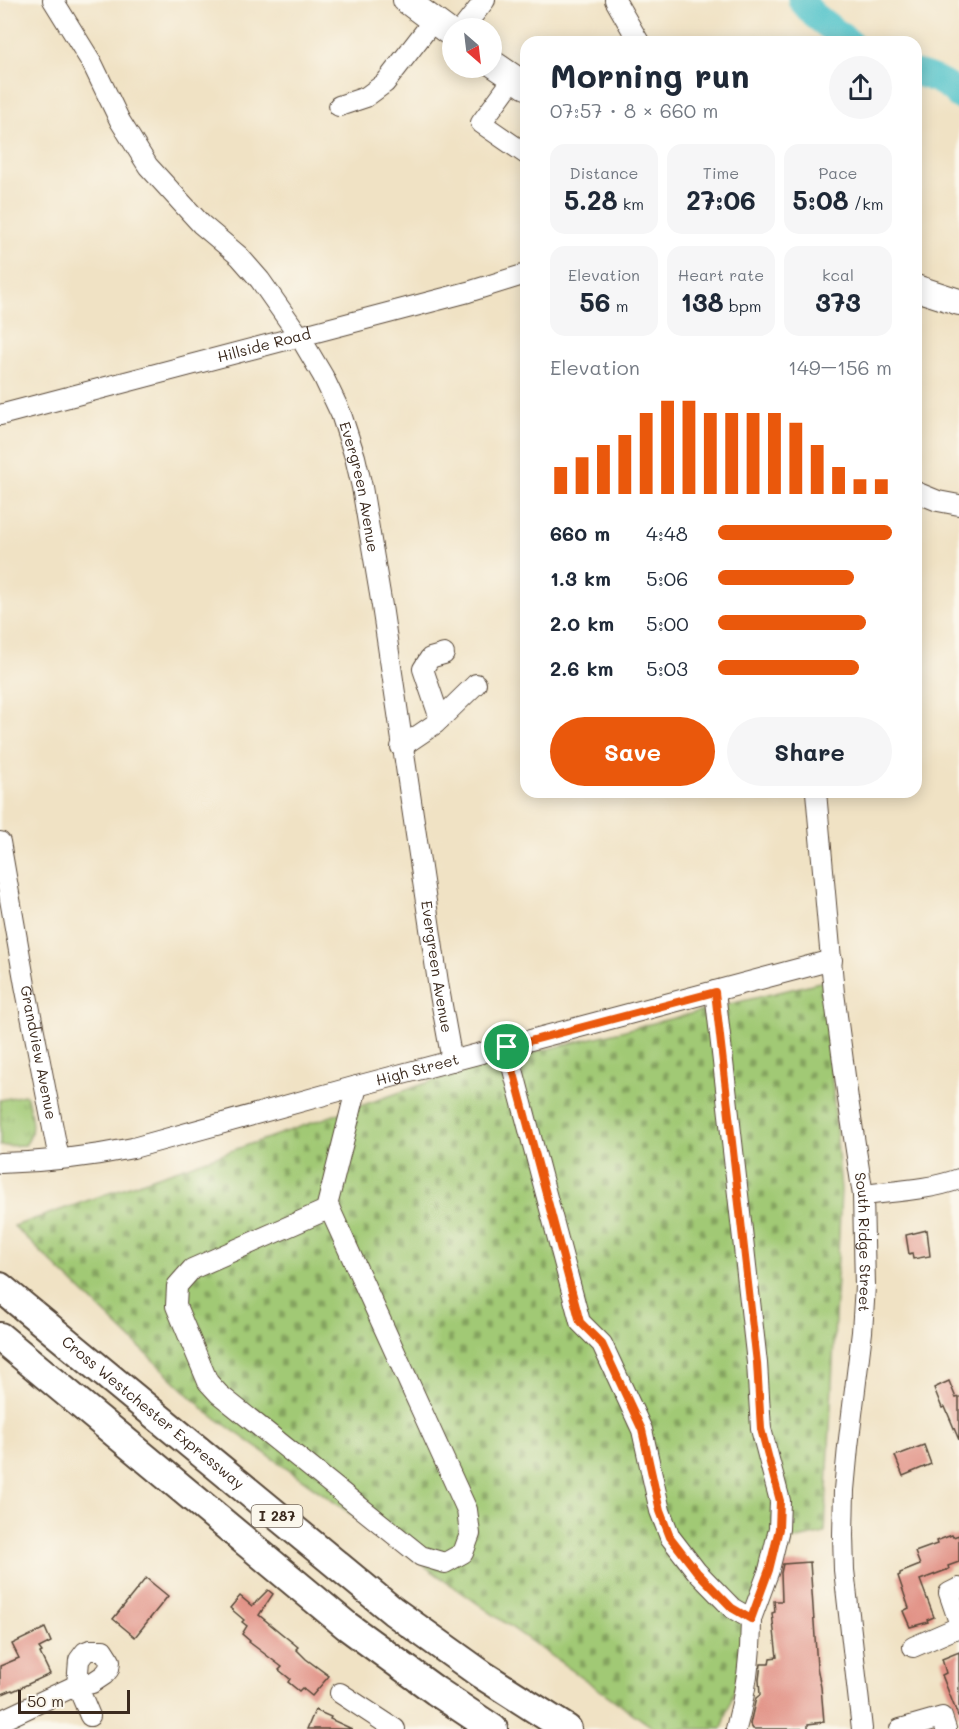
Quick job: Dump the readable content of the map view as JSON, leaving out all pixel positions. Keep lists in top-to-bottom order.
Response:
{
  "streets": {
    "highway": ["Cross Westchester Expressway", "I 287"],
    "street": [
      "Hillside Road",
      "Evergreen Avenue",
      "Grandview Avenue",
      "High Street",
      "South Ridge Street"
    ]
  },
  "crossings": [
    ["Hillside Road", "Evergreen Avenue"],
    ["Evergreen Avenue", "High Street"],
    ["Grandview Avenue", "High Street"],
    ["High Street", "South Ridge Street"]
  ],
  "scale_bar": "50 m",
  "north": "bottom right",
  "page": {
    "heading": ["Morning run", "07:57 · 8 × 660 m"],
    "stats": [
      ["Distance", "5.28 km"],
      ["Time", "27:06"],
      ["Pace", "5:08 /km"],
      ["Elevation", "56 m"],
      ["Heart rate", "138 bpm"],
      ["kcal", "373"]
    ],
    "chart": ["Elevation", "149–156 m"],
    "list": [
      {
        "name": "660 m",
        "note": "4:48"
      },
      {
        "name": "1.3 km",
        "note": "5:06"
      },
      {
        "name": "2.0 km",
        "note": "5:00"
      },
      {
        "name": "2.6 km",
        "note": "5:03"
      }
    ],
    "buttons": ["Save", "Share"],
    "scale": "50 m"
  }
}
